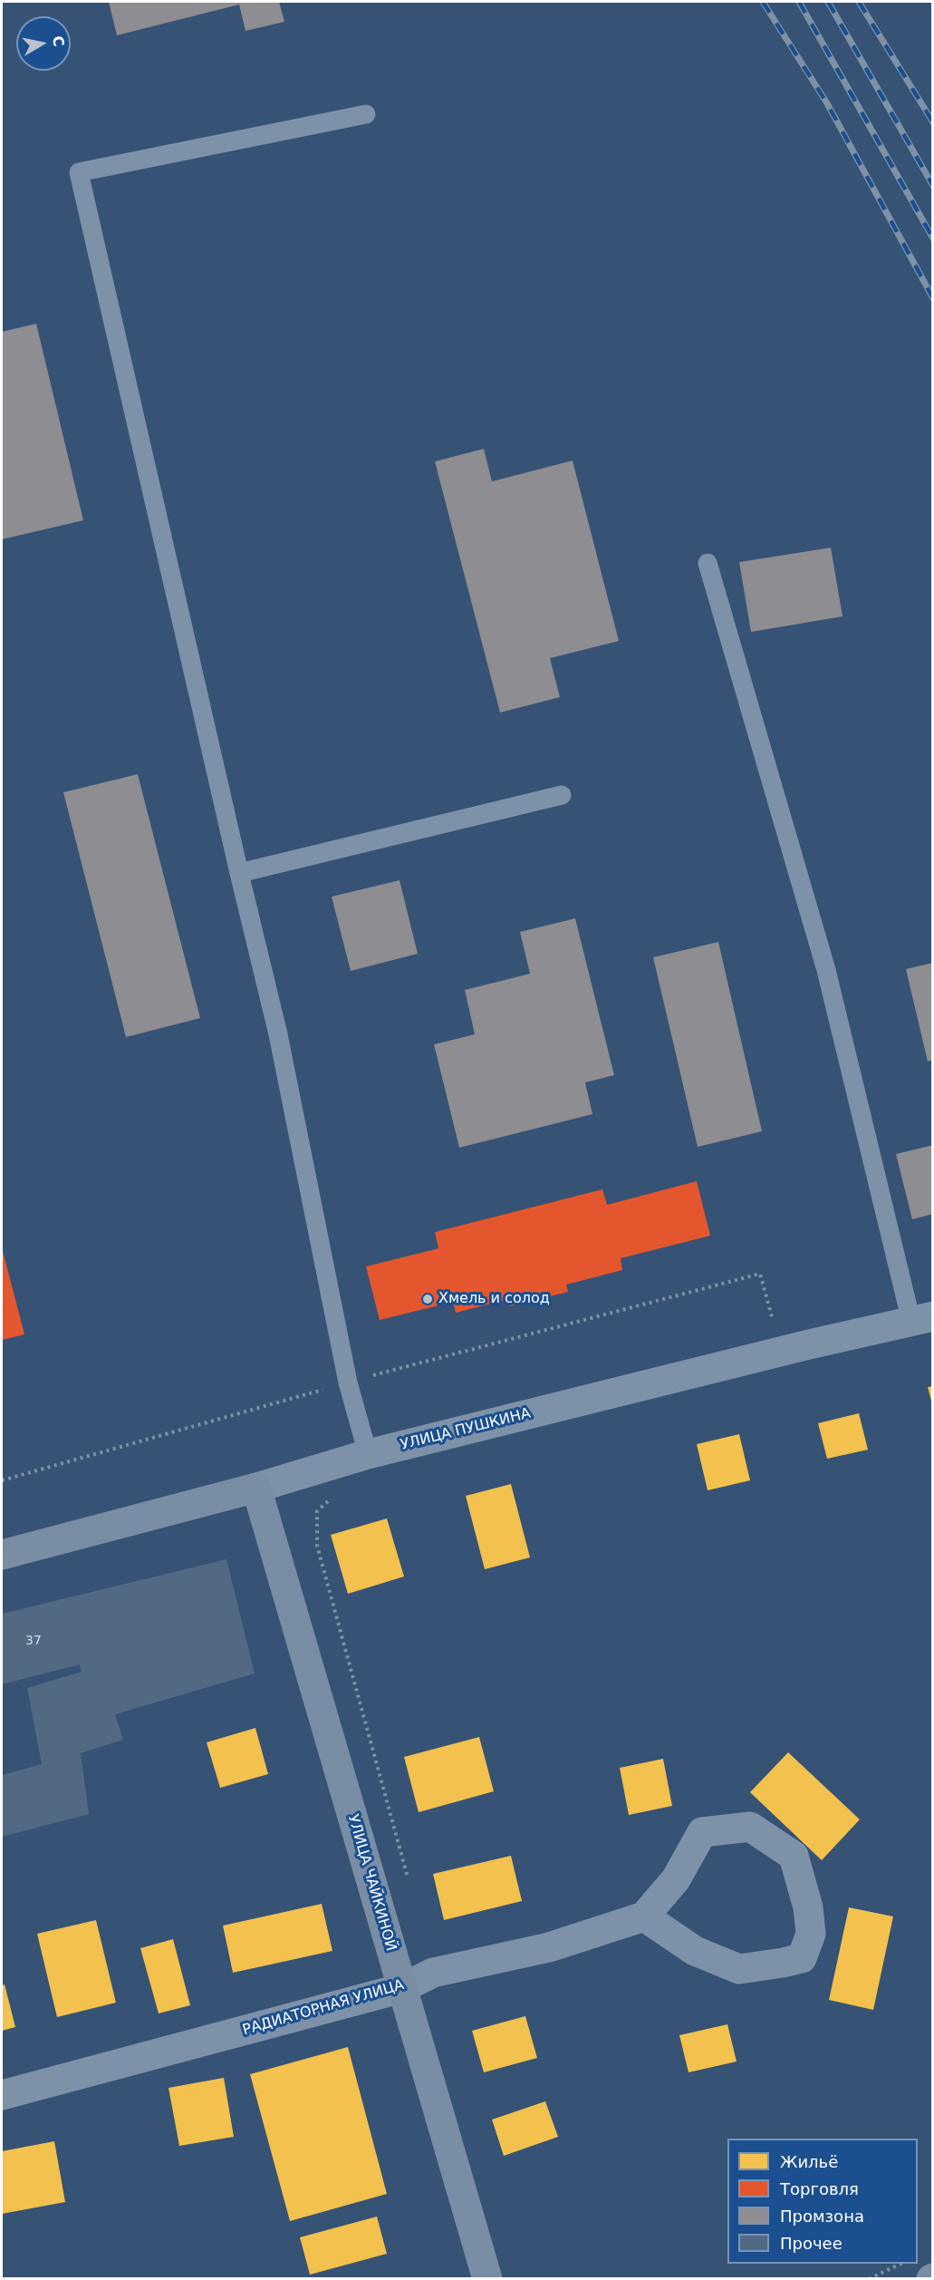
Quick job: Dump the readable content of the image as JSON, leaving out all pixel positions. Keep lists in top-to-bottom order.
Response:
{
  "streets": {
    "street": ["УЛИЦА ПУШКИНА", "УЛИЦА ЧАЙКИНОЙ", "РАДИАТОРНАЯ УЛИЦА"]
  },
  "crossings": [
    ["УЛИЦА ПУШКИНА", "УЛИЦА ЧАЙКИНОЙ"],
    ["УЛИЦА ЧАЙКИНОЙ", "РАДИАТОРНАЯ УЛИЦА"]
  ],
  "places": ["Хмель и солод"],
  "house_numbers": ["37"],
  "legend": [
    "Жильё",
    "Торговля",
    "Промзона",
    "Прочее"
  ],
  "north": "right"
}
